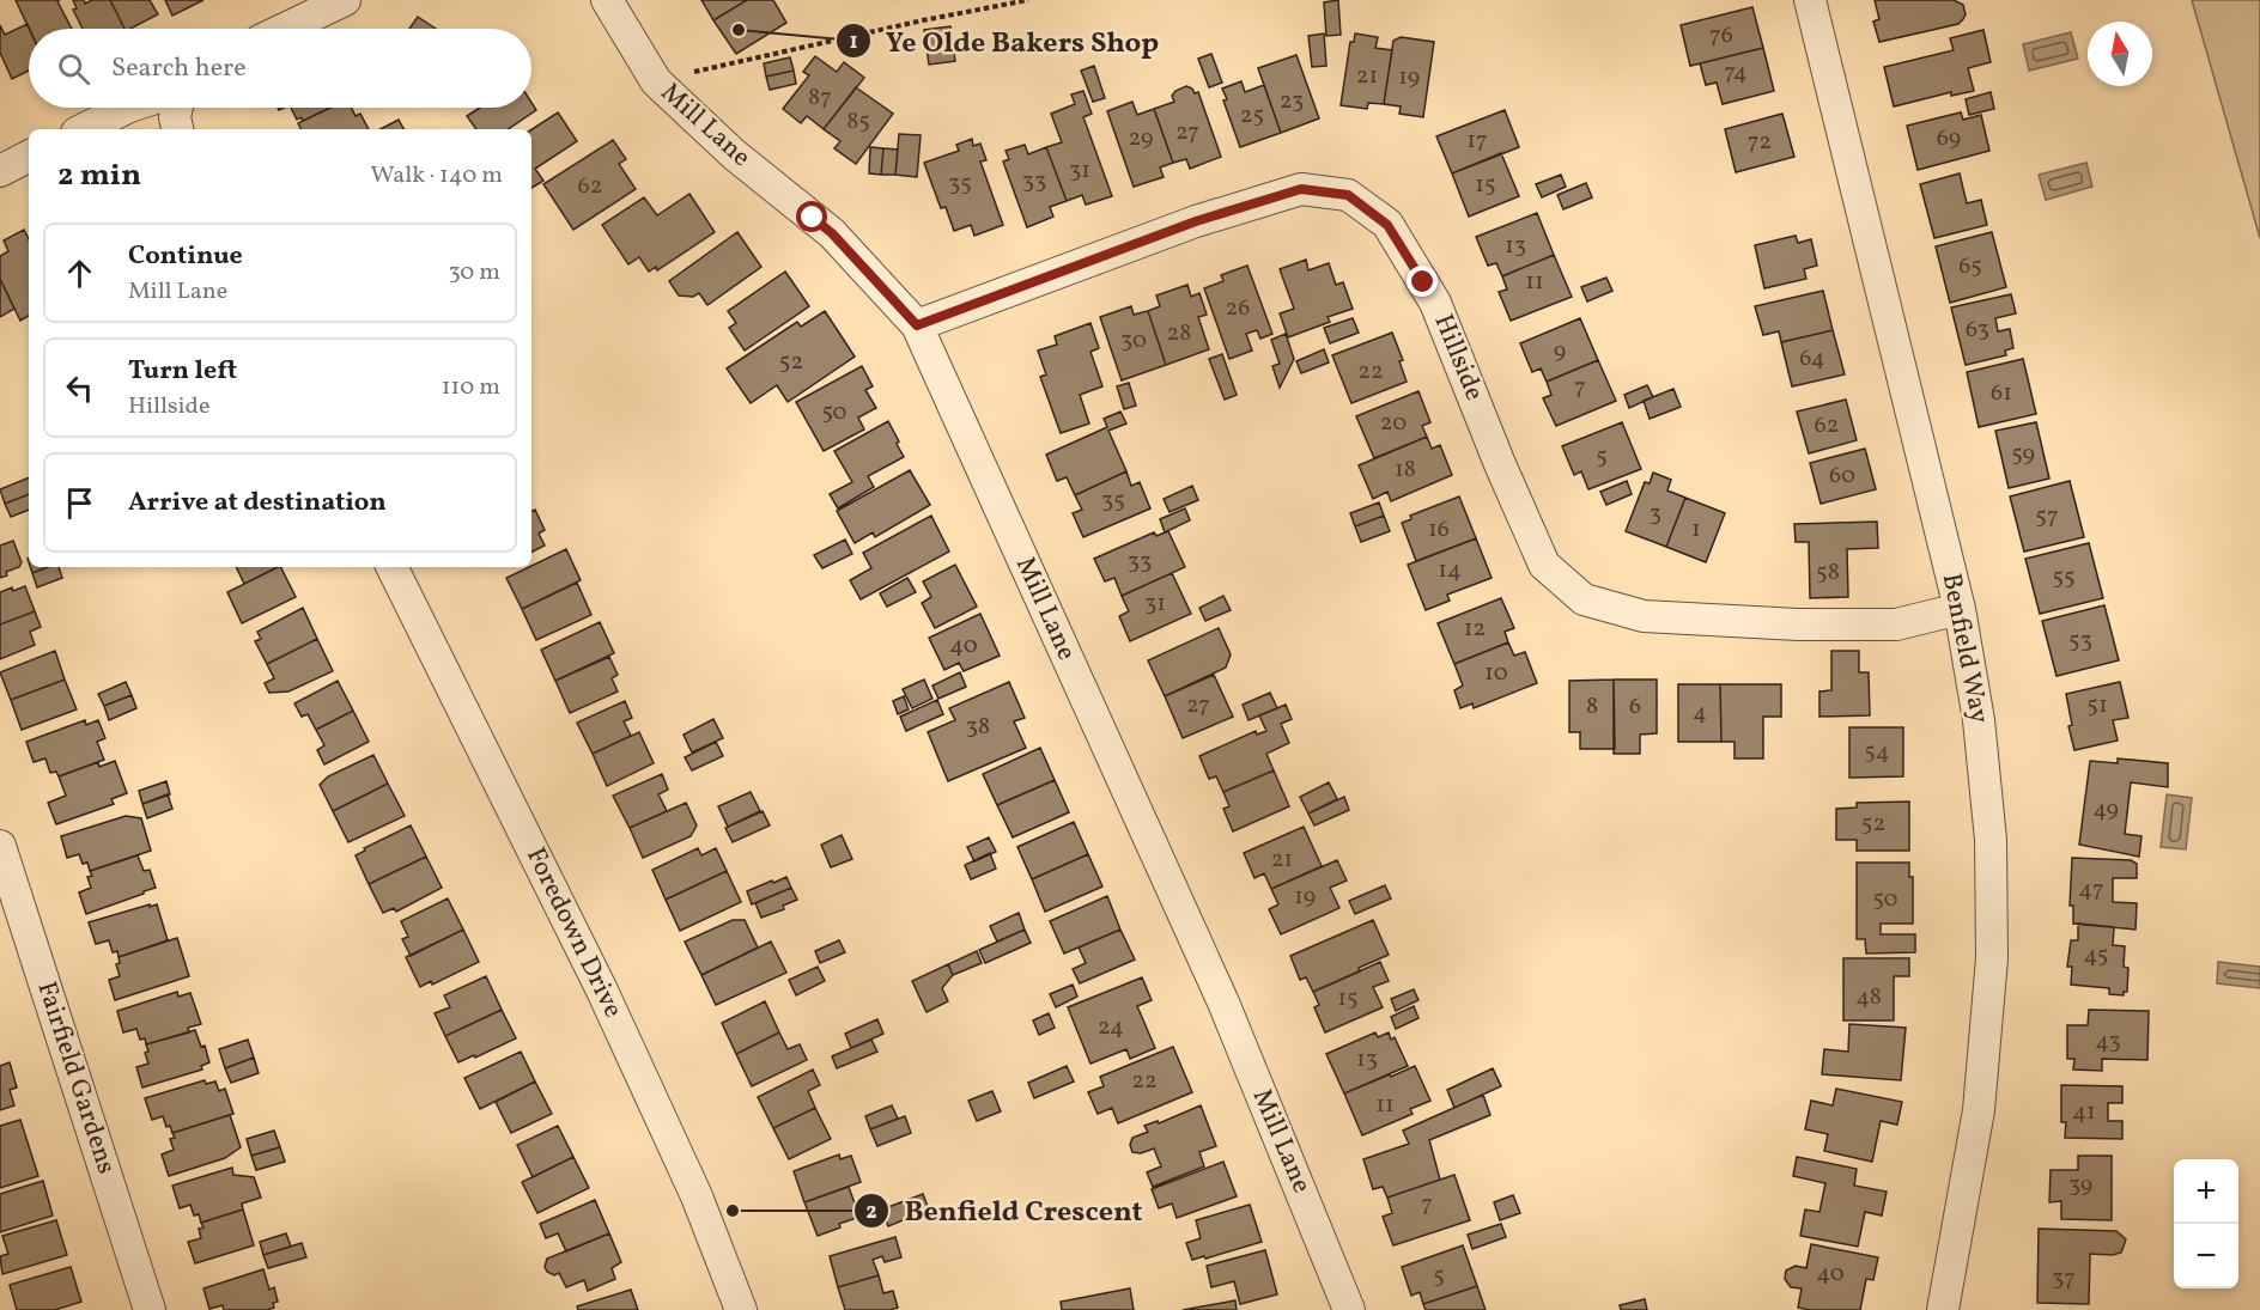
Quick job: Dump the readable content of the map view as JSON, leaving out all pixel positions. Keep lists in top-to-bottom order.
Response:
{
  "streets": {
    "street": [
      "Mill Lane",
      "Hillside",
      "Benfield Way",
      "Foredown Drive",
      "Fairfield Gardens"
    ]
  },
  "crossings": [
    ["Mill Lane", "Hillside"],
    ["Hillside", "Benfield Way"]
  ],
  "places": ["Ye Olde Bakers Shop", "Benfield Crescent"],
  "house_numbers": [
    "76",
    "74",
    "21",
    "19",
    "87",
    "23",
    "25",
    "85",
    "27",
    "29",
    "69",
    "17",
    "72",
    "31",
    "33",
    "35",
    "15",
    "62",
    "13",
    "65",
    "11",
    "26",
    "63",
    "28",
    "30",
    "9",
    "64",
    "52",
    "22",
    "7",
    "61",
    "50",
    "20",
    "62",
    "59",
    "5",
    "18",
    "60",
    "35",
    "3",
    "57",
    "16",
    "1",
    "33",
    "14",
    "58",
    "55",
    "31",
    "12",
    "53",
    "40",
    "10",
    "27",
    "51",
    "8",
    "6",
    "4",
    "38",
    "54",
    "49",
    "52",
    "21",
    "47",
    "19",
    "50",
    "45",
    "48",
    "15",
    "24",
    "43",
    "13",
    "22",
    "11",
    "41",
    "39",
    "7",
    "40",
    "5",
    "37"
  ],
  "north": "top",
  "page": {
    "search": "Search here",
    "heading": ["2 min", "Walk · 140 m"],
    "list": [
      ["Continue", "Mill Lane", "30 m"],
      ["Turn left", "Hillside", "110 m"],
      "Arrive at destination"
    ],
    "map_buttons": ["+", "−"]
  }
}
